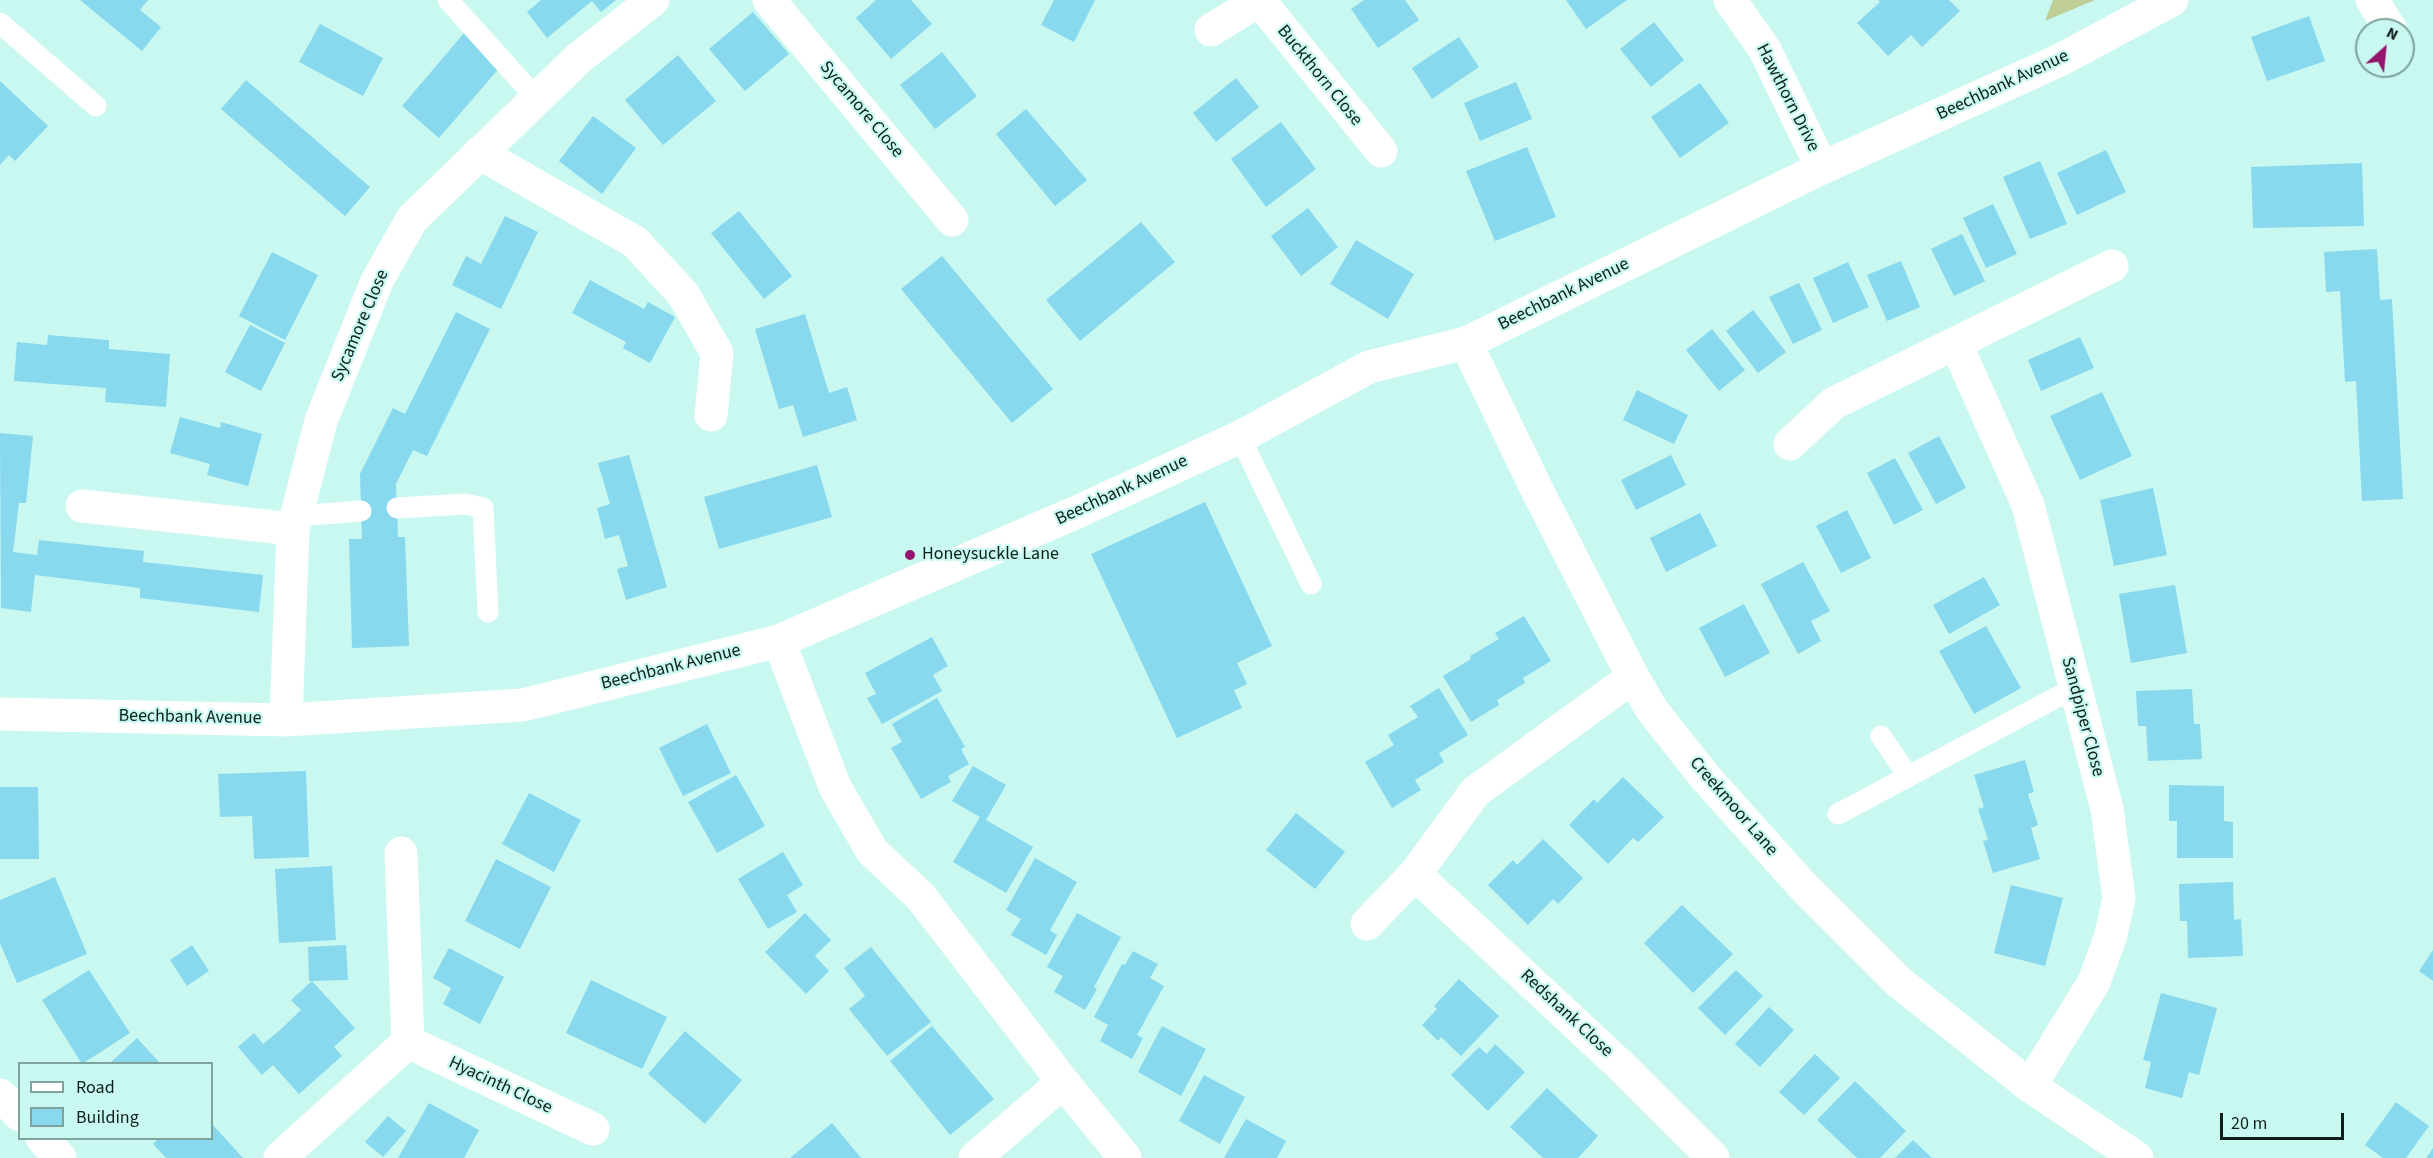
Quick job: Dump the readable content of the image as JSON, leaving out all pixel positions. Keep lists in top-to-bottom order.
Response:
{
  "streets": {
    "street": [
      "Buckthorn Close",
      "Beechbank Avenue",
      "Hawthorn Drive",
      "Sycamore Close",
      "Sandpiper Close",
      "Creekmoor Lane",
      "Redshank Close",
      "Hyacinth Close"
    ]
  },
  "crossings": [
    ["Beechbank Avenue", "Hawthorn Drive"],
    ["Beechbank Avenue", "Sycamore Close"],
    ["Beechbank Avenue", "Creekmoor Lane"],
    ["Sandpiper Close", "Creekmoor Lane"]
  ],
  "places": ["Honeysuckle Lane"],
  "legend": ["Road", "Building"],
  "scale_bar": "20 m",
  "north": "top right"
}
